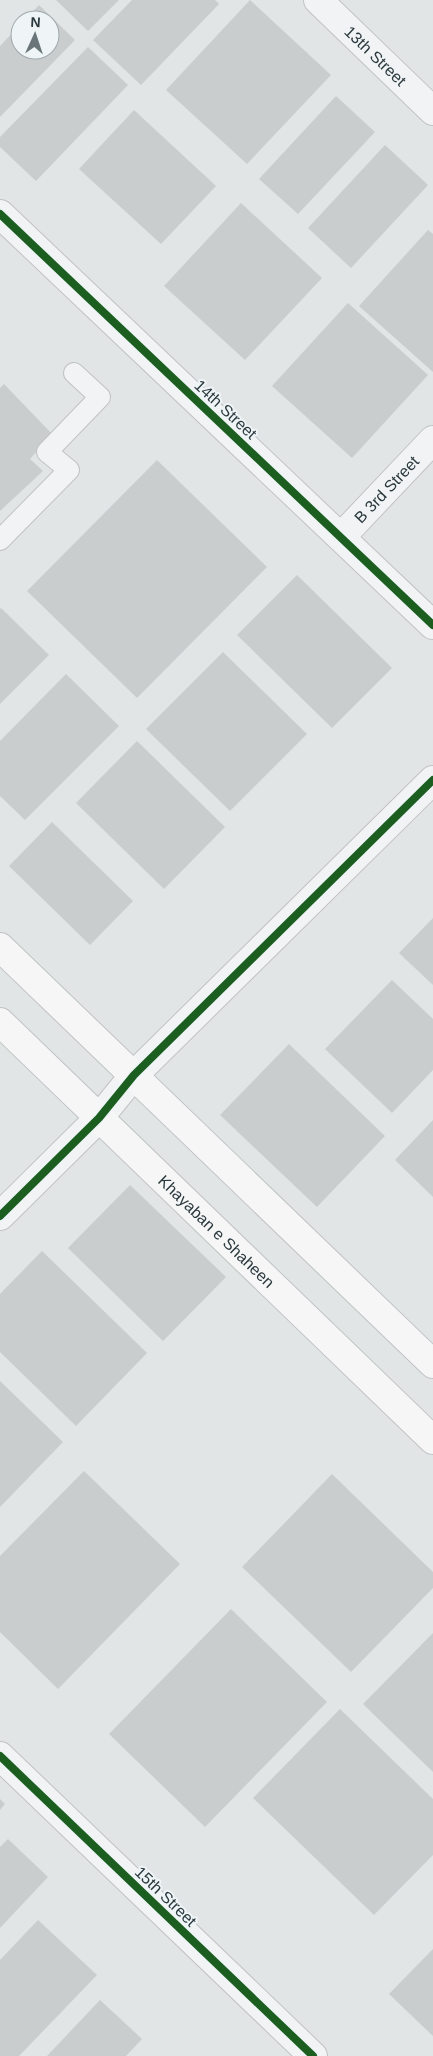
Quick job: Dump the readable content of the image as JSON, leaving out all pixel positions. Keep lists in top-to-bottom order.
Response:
{
  "streets": {
    "main road": ["Khayaban e Shaheen"],
    "street": [
      "13th Street",
      "14th Street",
      "B 3rd Street",
      "15th Street"
    ]
  },
  "crossings": [
    ["14th Street", "B 3rd Street"]
  ],
  "north": "top"
}
